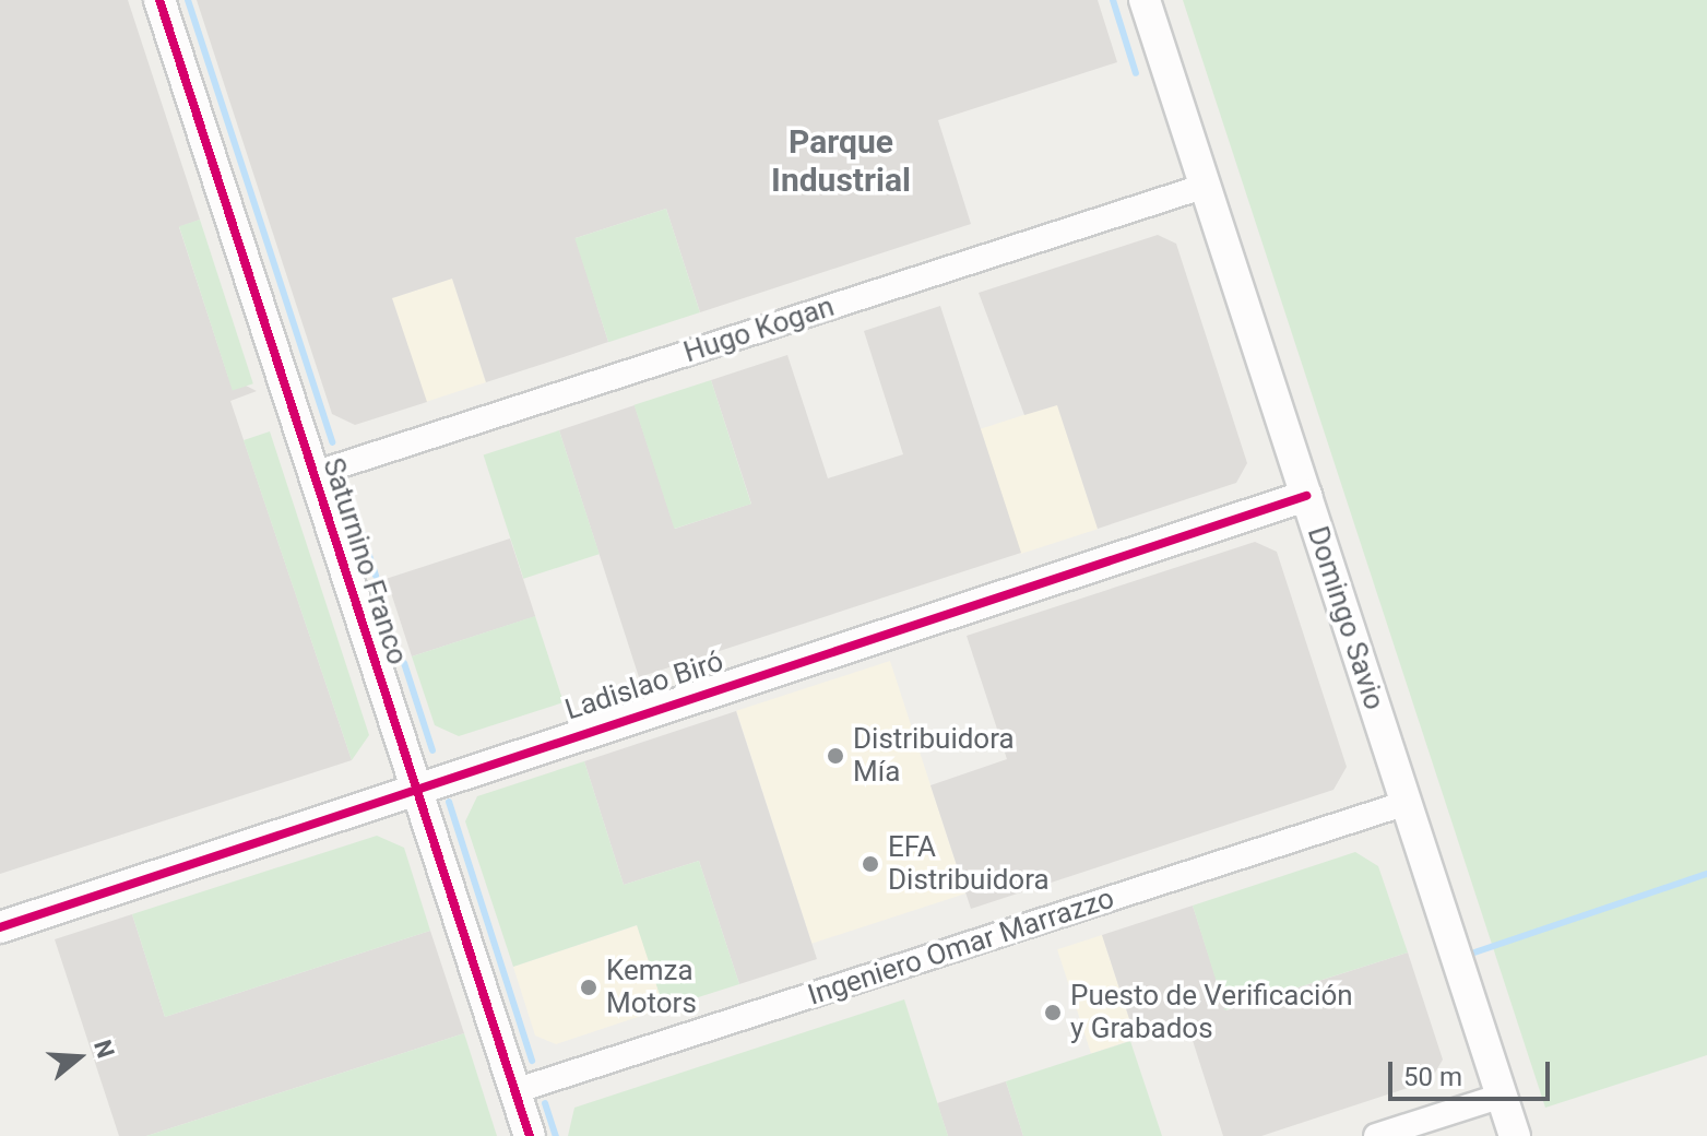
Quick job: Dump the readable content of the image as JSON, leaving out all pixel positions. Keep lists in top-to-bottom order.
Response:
{
  "streets": {
    "street": [
      "Hugo Kogan",
      "Saturnino Franco",
      "Domingo Savio",
      "Ladislao Biró",
      "Ingeniero Omar Marrazzo"
    ]
  },
  "crossings": [
    ["Hugo Kogan", "Saturnino Franco"],
    ["Hugo Kogan", "Domingo Savio"],
    ["Saturnino Franco", "Ladislao Biró"],
    ["Saturnino Franco", "Ingeniero Omar Marrazzo"],
    ["Domingo Savio", "Ladislao Biró"],
    ["Domingo Savio", "Ingeniero Omar Marrazzo"]
  ],
  "districts": ["Parque Industrial"],
  "places": [
    "Distribuidora Mía",
    "EFA Distribuidora",
    "Kemza Motors",
    "Puesto de Verificación y Grabados"
  ],
  "scale_bar": "50 m",
  "north": "right"
}
